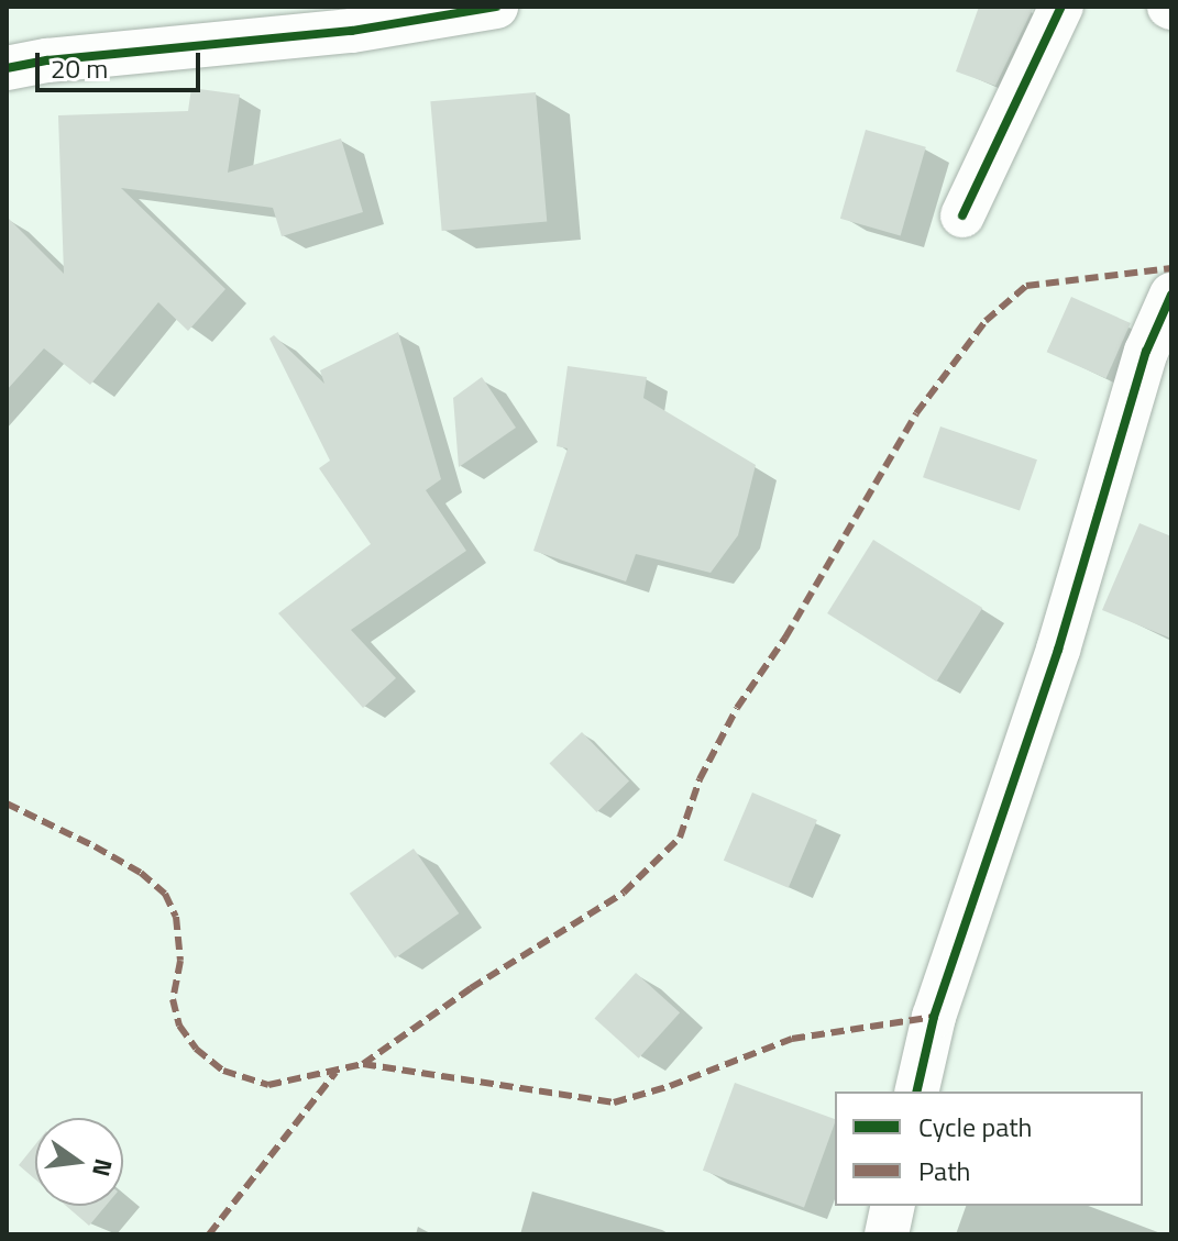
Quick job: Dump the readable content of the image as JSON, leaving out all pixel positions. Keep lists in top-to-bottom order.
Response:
{
  "legend": ["Cycle path", "Path"],
  "scale_bar": "20 m",
  "north": "right"
}
